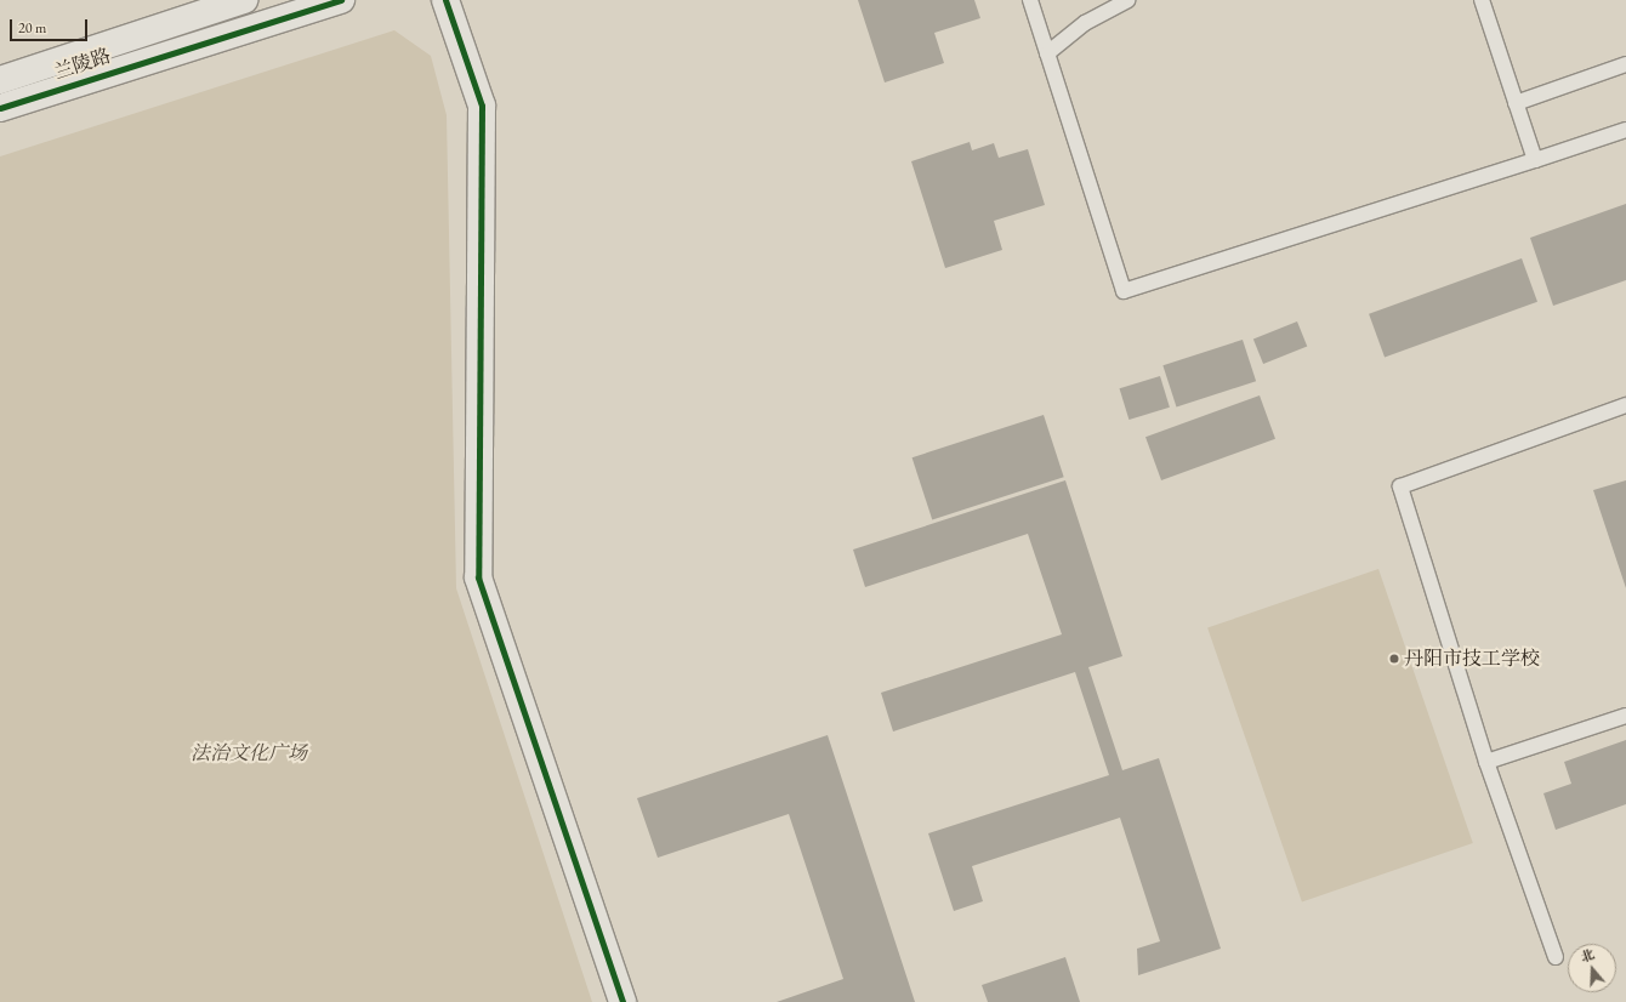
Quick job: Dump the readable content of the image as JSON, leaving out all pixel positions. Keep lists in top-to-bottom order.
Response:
{
  "streets": {
    "street": ["兰陵路"]
  },
  "parks": ["法治文化广场"],
  "places": ["丹阳市技工学校"],
  "scale_bar": "20 m",
  "north": "top"
}
